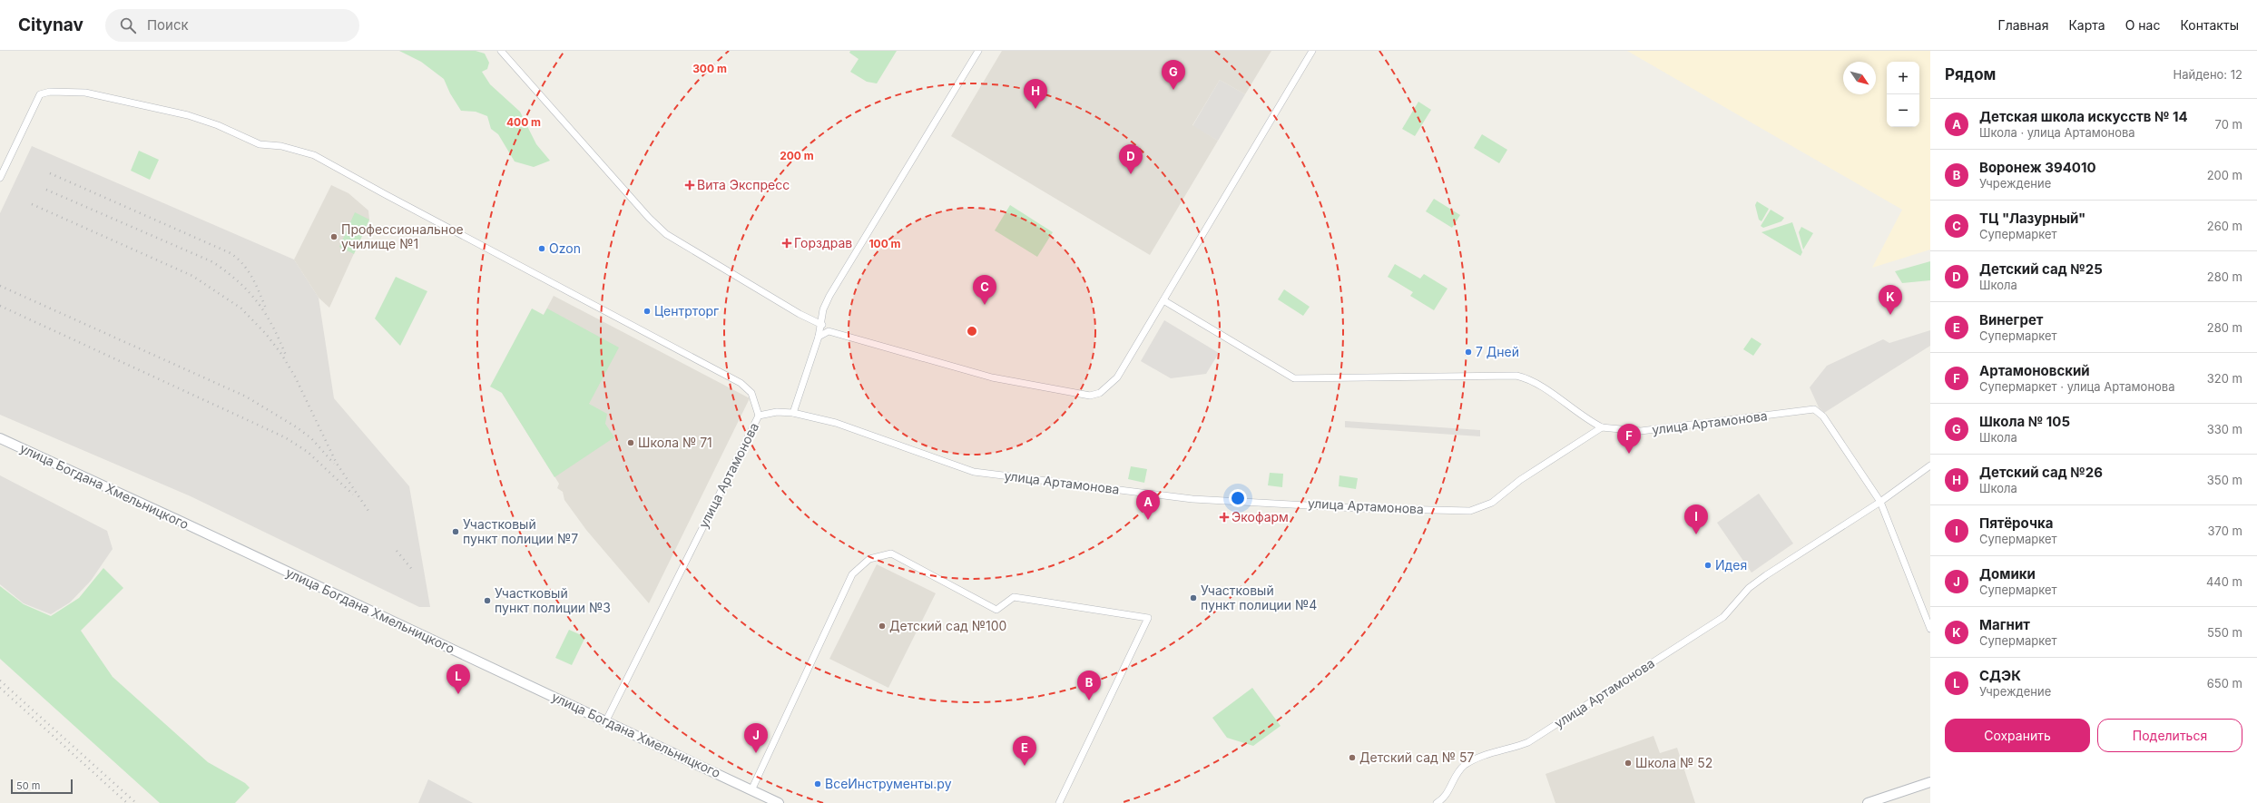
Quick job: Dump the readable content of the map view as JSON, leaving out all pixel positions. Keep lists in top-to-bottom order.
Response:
{
  "streets": {
    "main road": ["улица Богдана Хмельницкого"],
    "street": ["улица Артамонова"]
  },
  "crossings": [
    ["улица Артамонова", "улица Богдана Хмельницкого"]
  ],
  "places": {
    "health": ["Вита Экспресс", "Горздрав", "Экофарм"],
    "other": [
      "Профессиональное училище №1",
      "Ozon",
      "Центрторг",
      "7 Дней",
      "Школа № 71",
      "Участковый пункт полиции №7",
      "Идея",
      "Участковый пункт полиции №4",
      "Участковый пункт полиции №3",
      "Детский сад №100",
      "Детский сад № 57",
      "Школа № 52",
      "ВсеИнструменты.ру"
    ]
  },
  "scale_bar": "50 m",
  "north": "bottom right",
  "page": {
    "header": "Citynav",
    "search": "Поиск",
    "nav": [
      "Главная",
      "Карта",
      "О нас",
      "Контакты"
    ],
    "heading": ["Рядом", "Найдено: 12"],
    "pins": [
      "G",
      "H",
      "D",
      "C",
      "K",
      "F",
      "A",
      "I",
      "L",
      "B",
      "J",
      "E"
    ],
    "map_buttons": ["+", "−"],
    "list": [
      {
        "mark": "A",
        "name": "Детская школа искусств № 14",
        "note": "Школа · улица Артамонова",
        "value": "70 m"
      },
      {
        "mark": "B",
        "name": "Воронеж 394010",
        "note": "Учреждение",
        "value": "200 m"
      },
      {
        "mark": "C",
        "name": "ТЦ \"Лазурный\"",
        "note": "Супермаркет",
        "value": "260 m"
      },
      {
        "mark": "D",
        "name": "Детский сад №25",
        "note": "Школа",
        "value": "280 m"
      },
      {
        "mark": "E",
        "name": "Винегрет",
        "note": "Супермаркет",
        "value": "280 m"
      },
      {
        "mark": "F",
        "name": "Артамоновский",
        "note": "Супермаркет · улица Артамонова",
        "value": "320 m"
      },
      {
        "mark": "G",
        "name": "Школа № 105",
        "note": "Школа",
        "value": "330 m"
      },
      {
        "mark": "H",
        "name": "Детский сад №26",
        "note": "Школа",
        "value": "350 m"
      },
      {
        "mark": "I",
        "name": "Пятёрочка",
        "note": "Супермаркет",
        "value": "370 m"
      },
      {
        "mark": "J",
        "name": "Домики",
        "note": "Супермаркет",
        "value": "440 m"
      },
      {
        "mark": "K",
        "name": "Магнит",
        "note": "Супермаркет",
        "value": "550 m"
      },
      {
        "mark": "L",
        "name": "СДЭК",
        "note": "Учреждение",
        "value": "650 m"
      }
    ],
    "buttons": ["Сохранить", "Поделиться"],
    "scale": "50 m"
  },
  "rings": [
    "300 m",
    "400 m",
    "200 m",
    "100 m"
  ]
}
